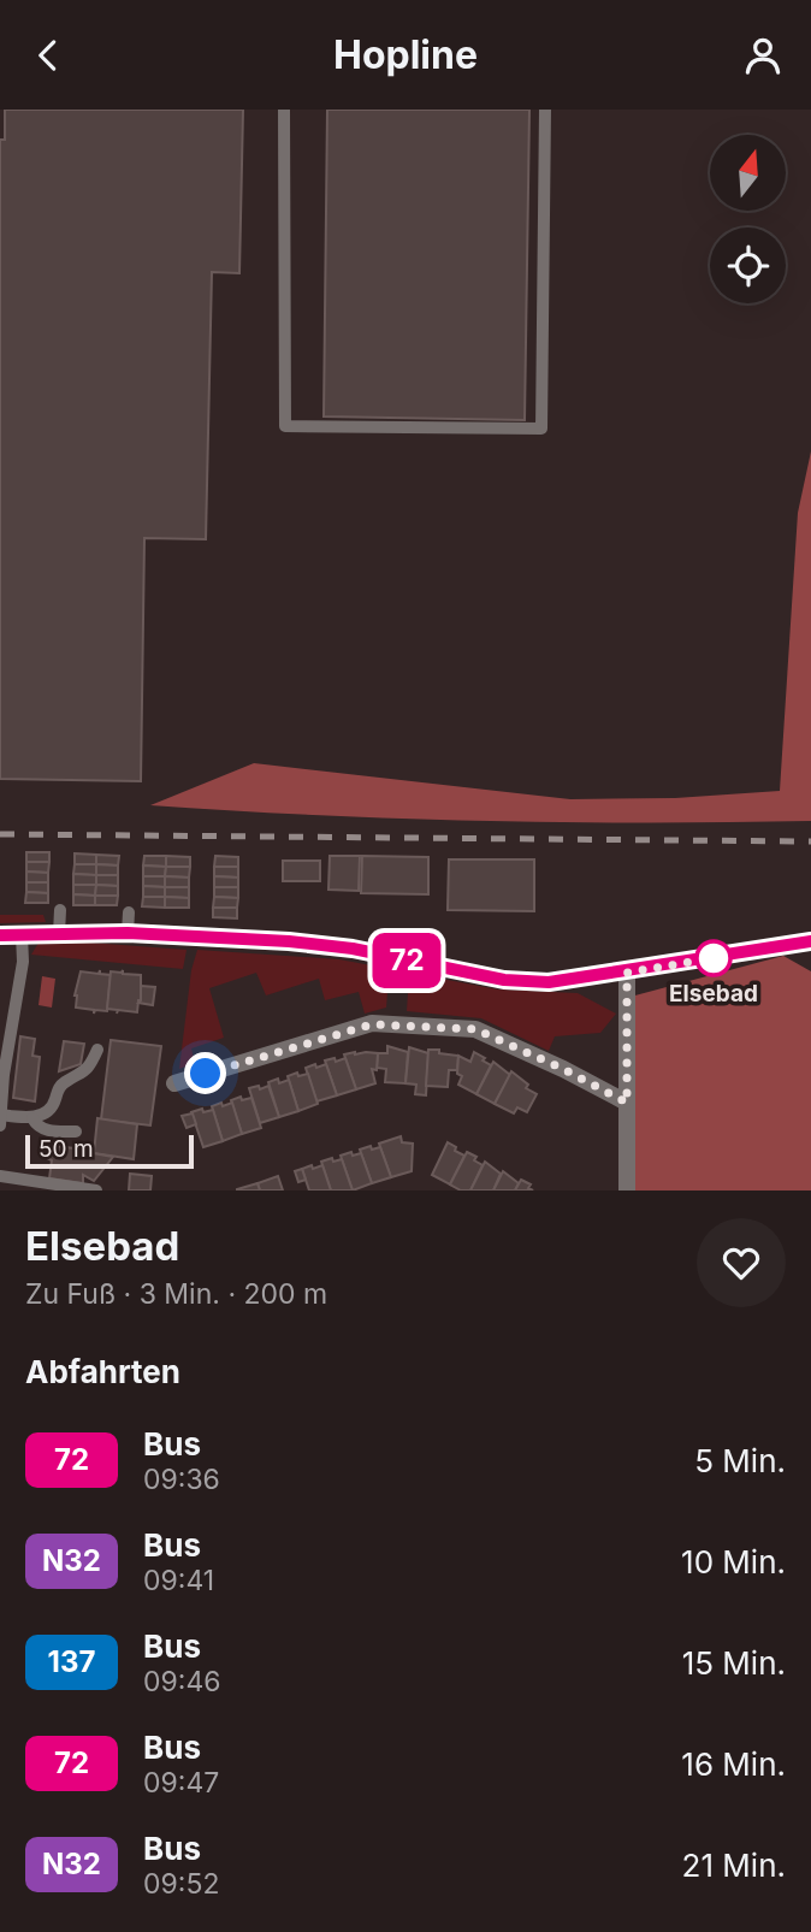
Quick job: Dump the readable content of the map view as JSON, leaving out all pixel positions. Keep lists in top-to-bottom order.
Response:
{
  "places": ["Elsebad"],
  "lines": ["bus line 72"],
  "scale_bar": "50 m",
  "north": "top",
  "page": {
    "header": "Hopline",
    "on_map": "72",
    "scale": "50 m",
    "heading": [
      ["Elsebad", "Zu Fuß · 3 Min. · 200 m"],
      "Abfahrten"
    ],
    "list": [
      {
        "mark": "72",
        "name": "Bus",
        "note": "09:36",
        "value": "5 Min."
      },
      {
        "mark": "N32",
        "name": "Bus",
        "note": "09:41",
        "value": "10 Min."
      },
      {
        "mark": "137",
        "name": "Bus",
        "note": "09:46",
        "value": "15 Min."
      },
      {
        "mark": "72",
        "name": "Bus",
        "note": "09:47",
        "value": "16 Min."
      },
      {
        "mark": "N32",
        "name": "Bus",
        "note": "09:52",
        "value": "21 Min."
      }
    ]
  }
}
